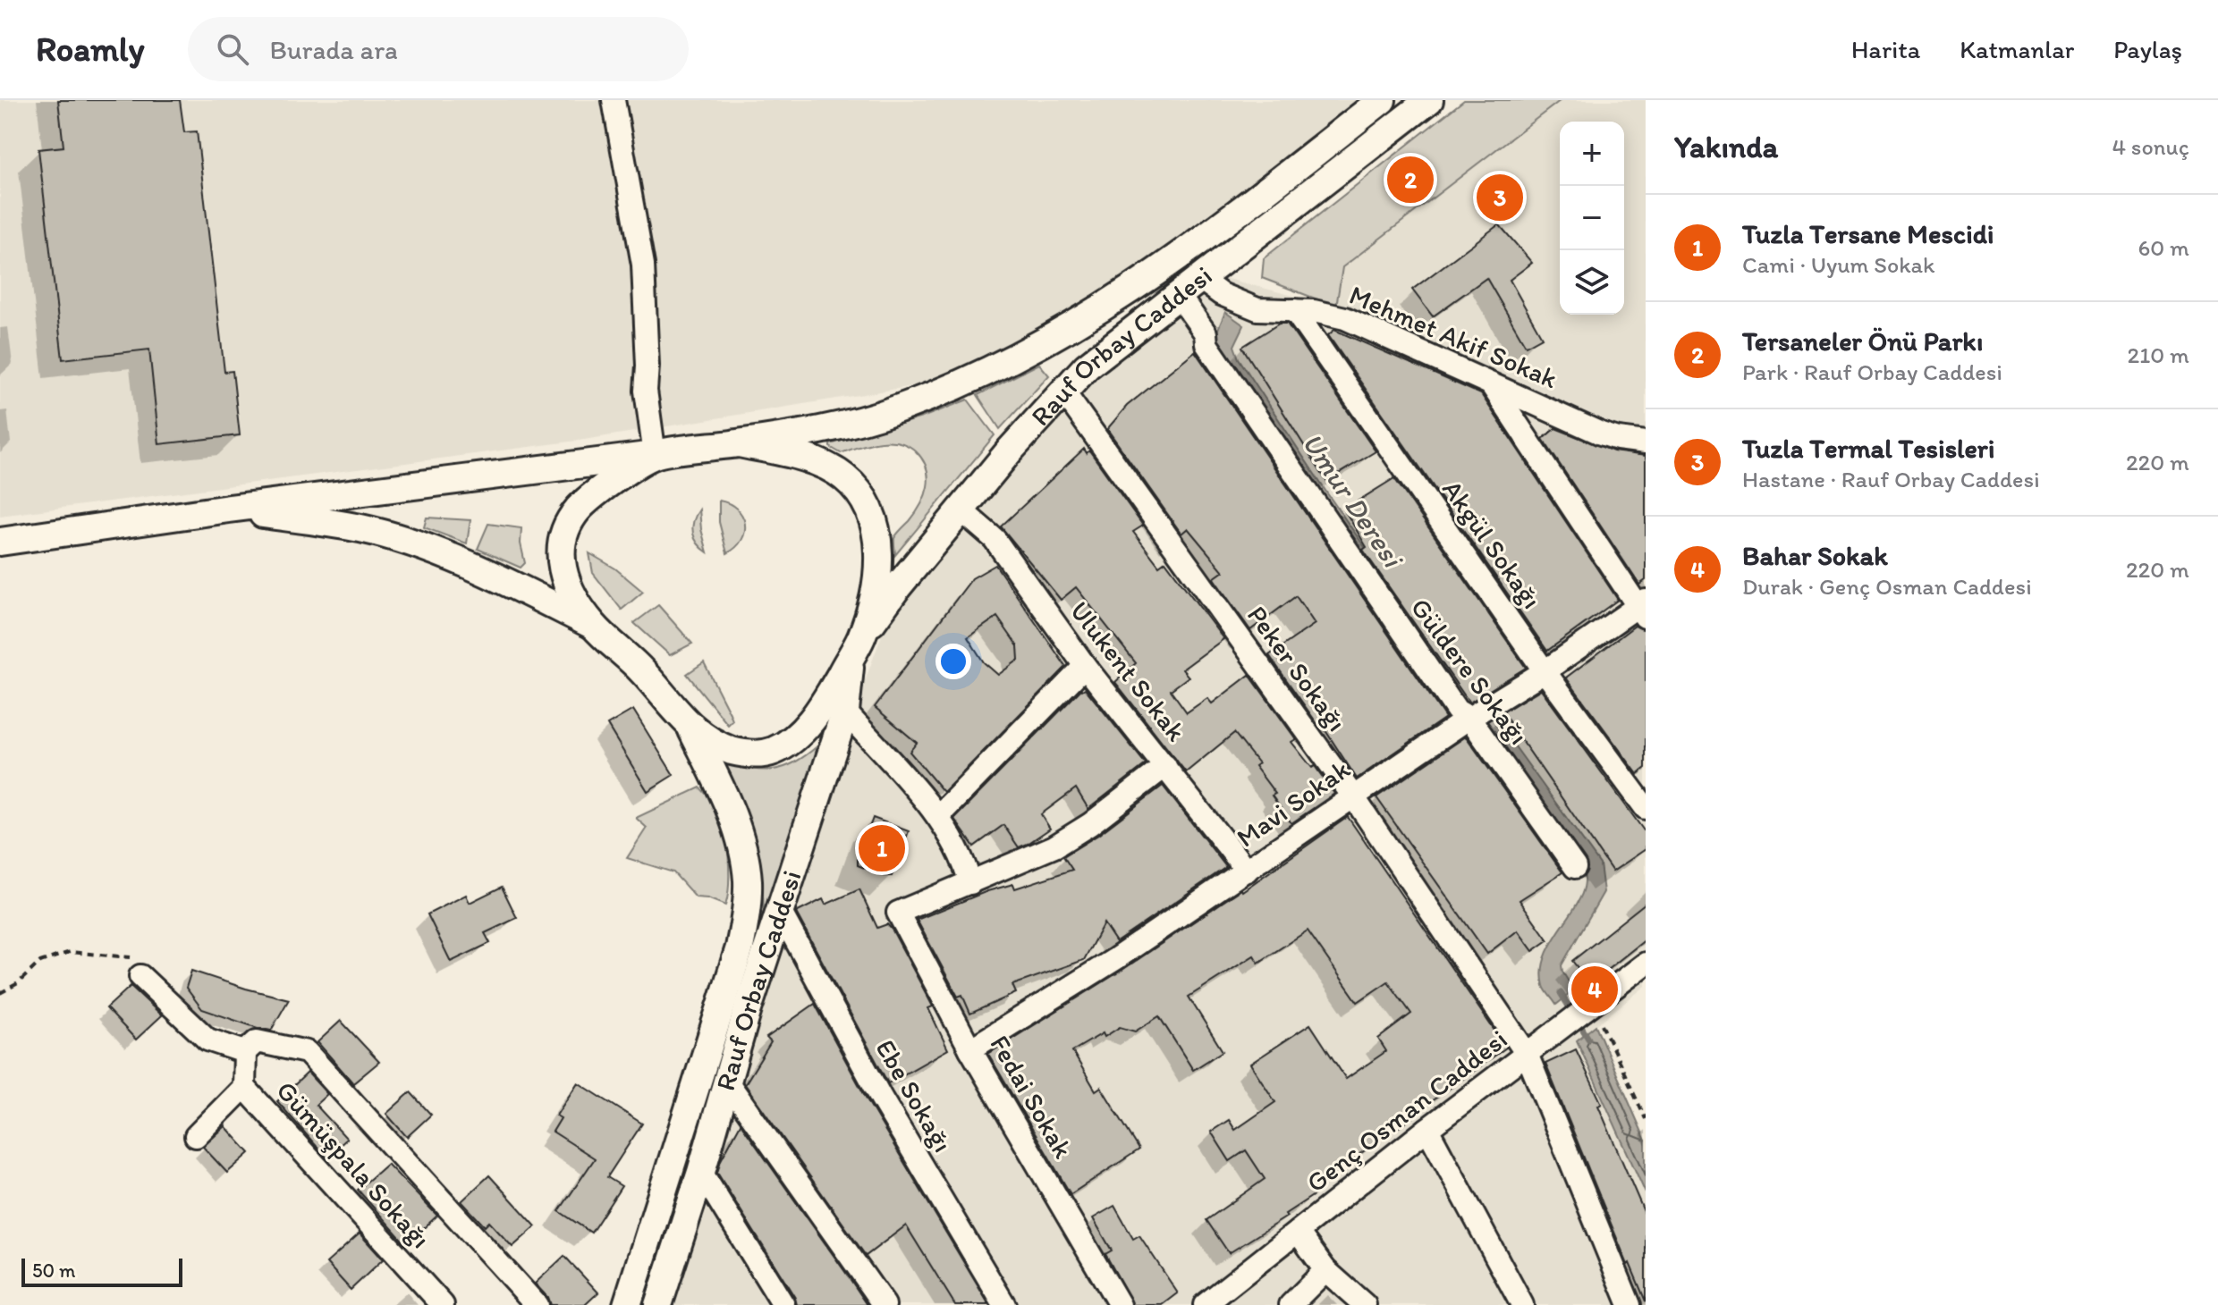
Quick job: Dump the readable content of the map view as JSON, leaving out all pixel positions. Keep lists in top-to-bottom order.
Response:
{
  "streets": {
    "main road": ["Rauf Orbay Caddesi"],
    "street": [
      "Mehmet Akif Sokak",
      "Akgül Sokağı",
      "Peker Sokağı",
      "Ulukent Sokak",
      "Güldere Sokağı",
      "Mavi Sokak",
      "Ebe Sokağı",
      "Fedai Sokak",
      "Genç Osman Caddesi",
      "Gümüşpala Sokağı"
    ]
  },
  "crossings": [
    ["Mehmet Akif Sokak", "Rauf Orbay Caddesi"],
    ["Mehmet Akif Sokak", "Akgül Sokağı"],
    ["Mehmet Akif Sokak", "Güldere Sokağı"],
    ["Rauf Orbay Caddesi", "Peker Sokağı"],
    ["Rauf Orbay Caddesi", "Ulukent Sokak"],
    ["Rauf Orbay Caddesi", "Güldere Sokağı"],
    ["Rauf Orbay Caddesi", "Ebe Sokağı"],
    ["Akgül Sokağı", "Mavi Sokak"],
    ["Peker Sokağı", "Mavi Sokak"],
    ["Peker Sokağı", "Genç Osman Caddesi"],
    ["Ulukent Sokak", "Mavi Sokak"],
    ["Güldere Sokağı", "Mavi Sokak"],
    ["Mavi Sokak", "Fedai Sokak"]
  ],
  "water": ["Umur Deresi"],
  "scale_bar": "50 m",
  "page": {
    "header": "Roamly",
    "search": "Burada ara",
    "nav": ["Harita", "Katmanlar", "Paylaş"],
    "heading": ["Yakında", "4 sonuç"],
    "map_buttons": ["+", "−"],
    "pins": [
      "2",
      "3",
      "1",
      "4"
    ],
    "list": [
      {
        "mark": "1",
        "name": "Tuzla Tersane Mescidi",
        "note": "Cami · Uyum Sokak",
        "value": "60 m"
      },
      {
        "mark": "2",
        "name": "Tersaneler Önü Parkı",
        "note": "Park · Rauf Orbay Caddesi",
        "value": "210 m"
      },
      {
        "mark": "3",
        "name": "Tuzla Termal Tesisleri",
        "note": "Hastane · Rauf Orbay Caddesi",
        "value": "220 m"
      },
      {
        "mark": "4",
        "name": "Bahar Sokak",
        "note": "Durak · Genç Osman Caddesi",
        "value": "220 m"
      }
    ],
    "scale": "50 m"
  }
}
